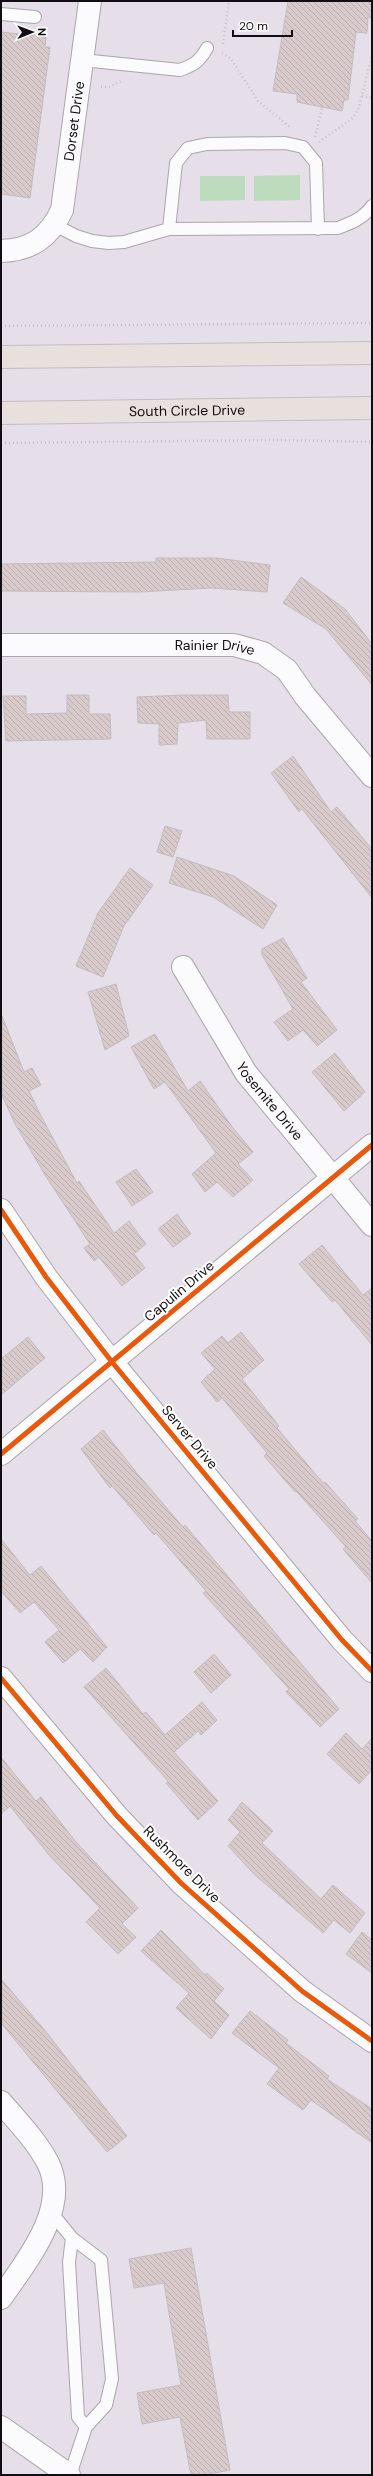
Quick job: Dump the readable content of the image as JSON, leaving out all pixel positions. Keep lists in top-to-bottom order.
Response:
{
  "streets": {
    "main road": ["South Circle Drive"],
    "street": [
      "Dorset Drive",
      "Rainier Drive",
      "Yosemite Drive",
      "Capulin Drive",
      "Server Drive",
      "Rushmore Drive"
    ]
  },
  "crossings": [
    ["Yosemite Drive", "Capulin Drive"],
    ["Capulin Drive", "Server Drive"]
  ],
  "scale_bar": "20 m",
  "north": "right"
}
